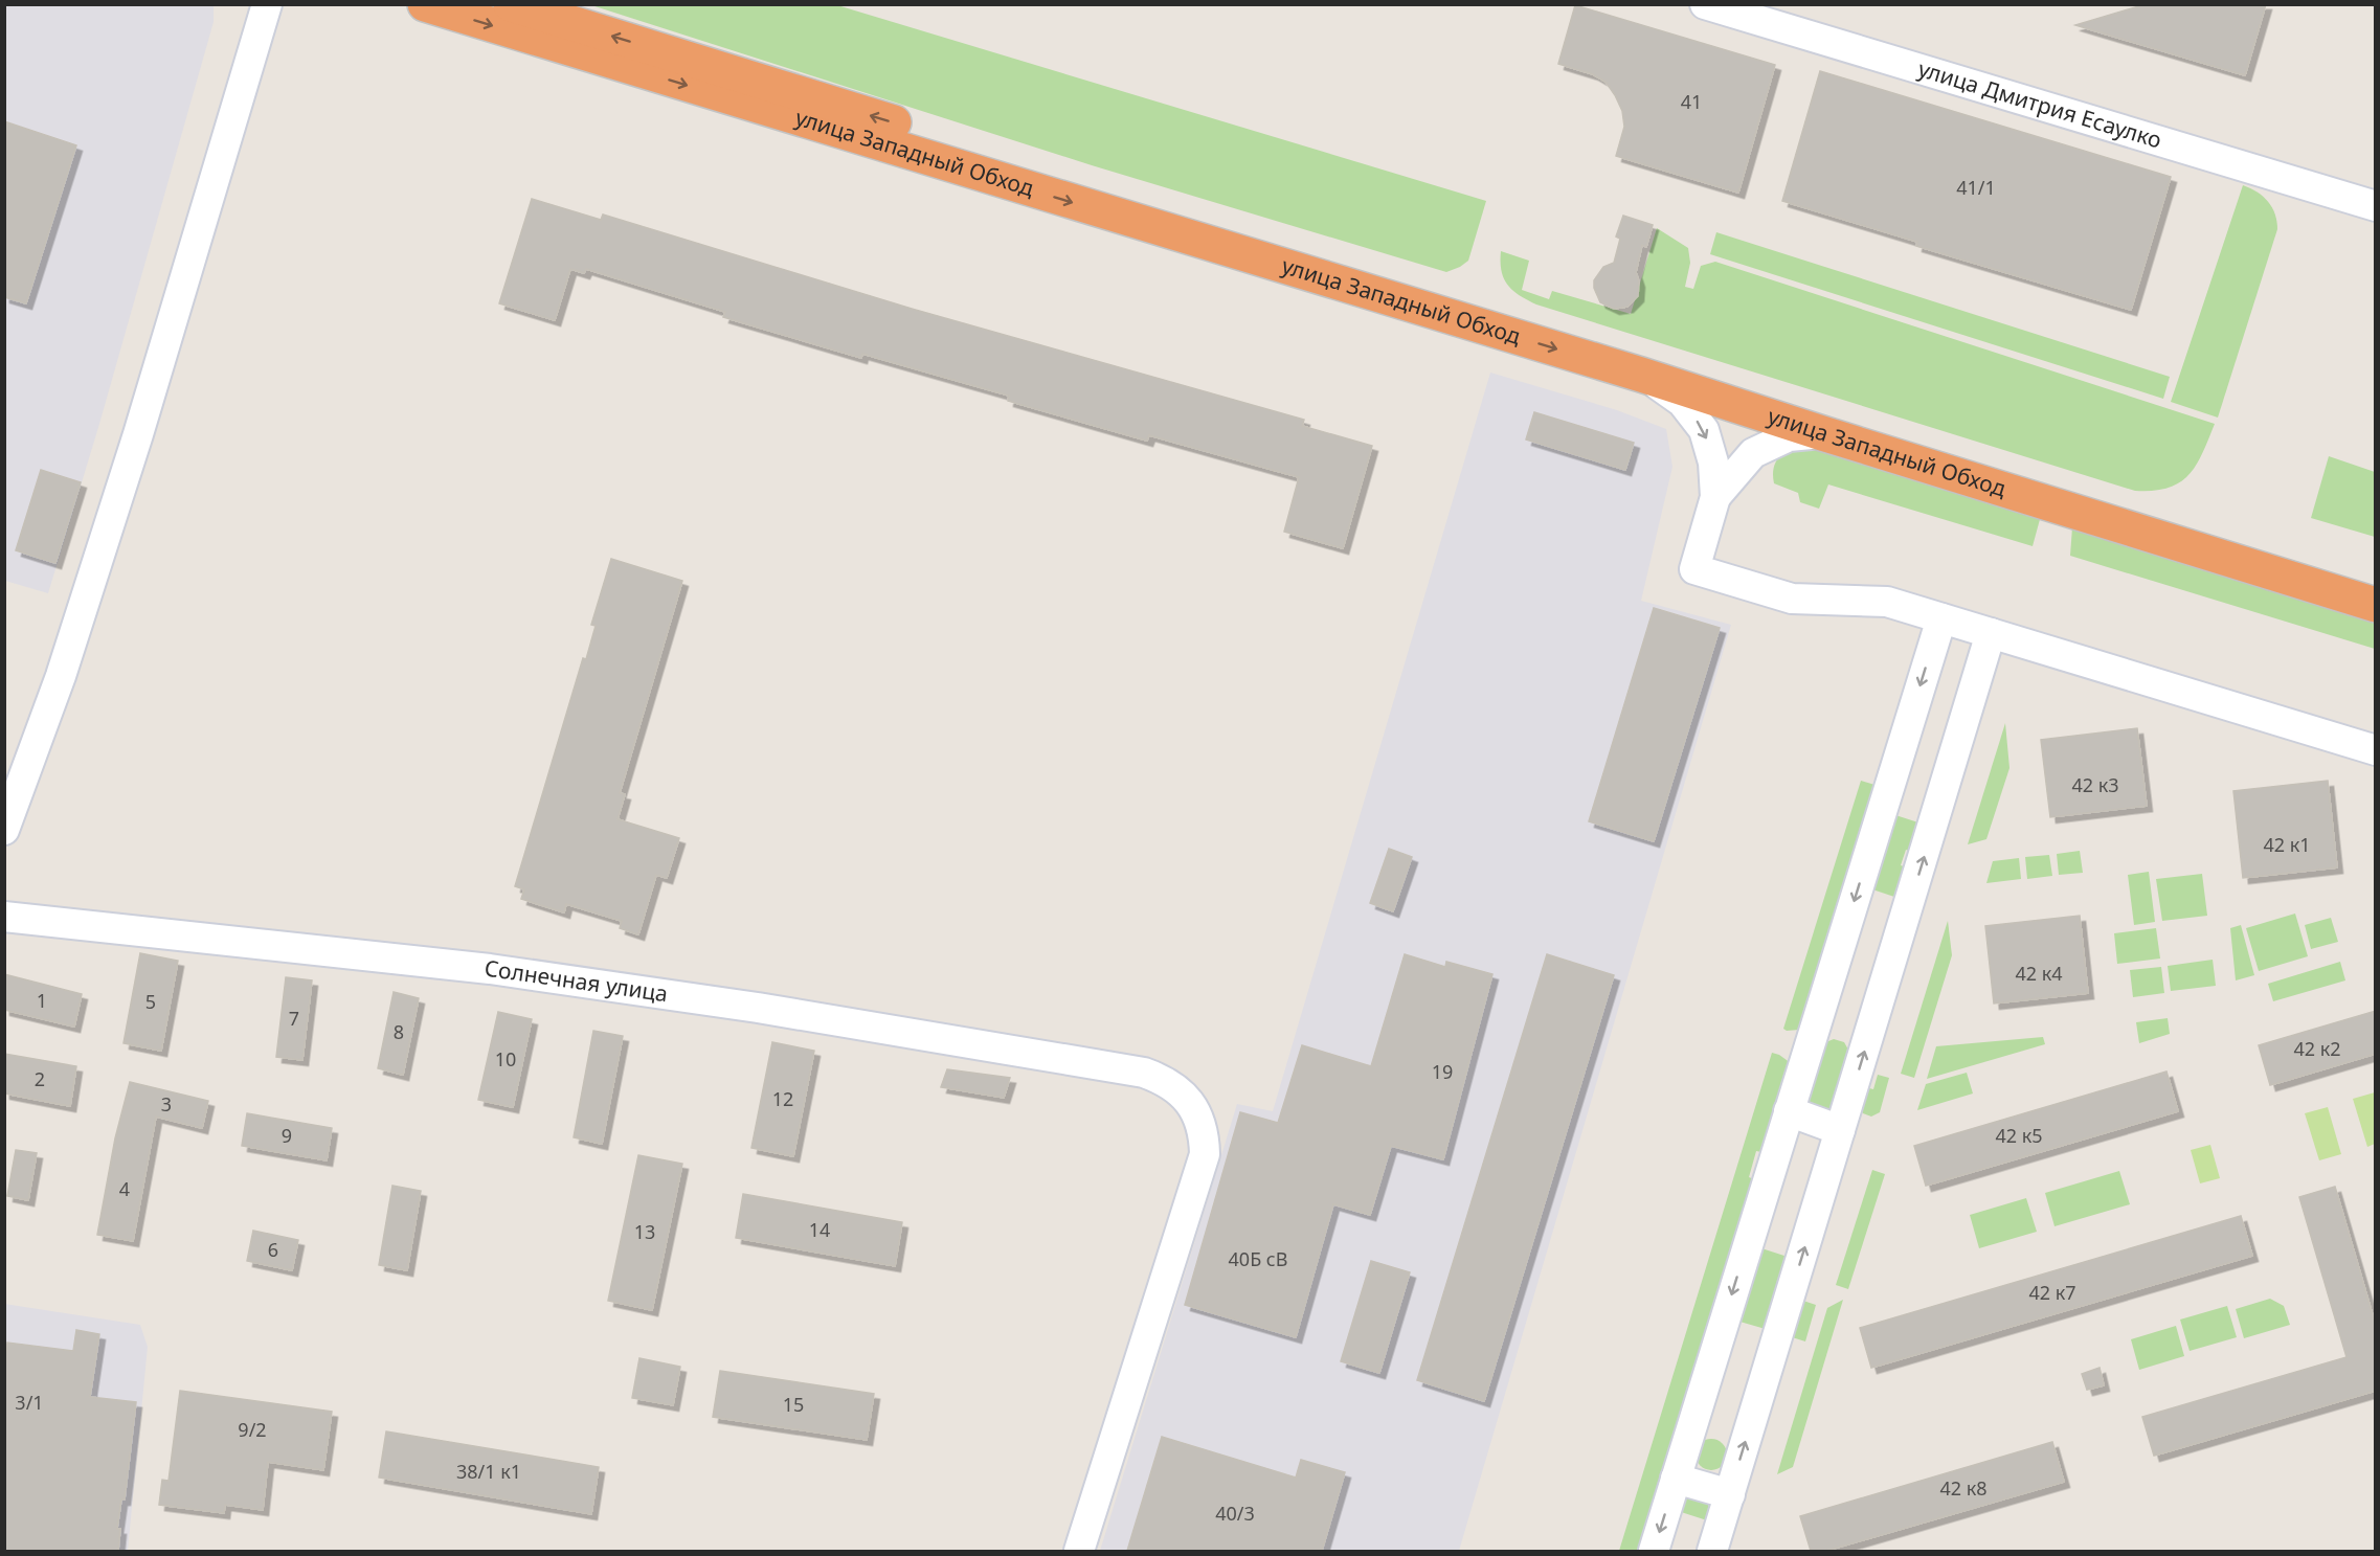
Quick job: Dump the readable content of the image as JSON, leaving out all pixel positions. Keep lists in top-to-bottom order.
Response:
{
  "streets": {
    "highway": ["улица Западный Обход"],
    "street": ["улица Дмитрия Есаулко", "Солнечная улица"]
  },
  "house_numbers": [
    "41",
    "41/1",
    "42 к3",
    "42 к1",
    "42 к4",
    "1",
    "5",
    "7",
    "8",
    "42 к2",
    "10",
    "19",
    "2",
    "12",
    "3",
    "9",
    "42 к5",
    "4",
    "14",
    "13",
    "6",
    "40Б сВ",
    "42 к7",
    "3/1",
    "15",
    "9/2",
    "38/1 к1",
    "42 к8",
    "40/3"
  ]
}
